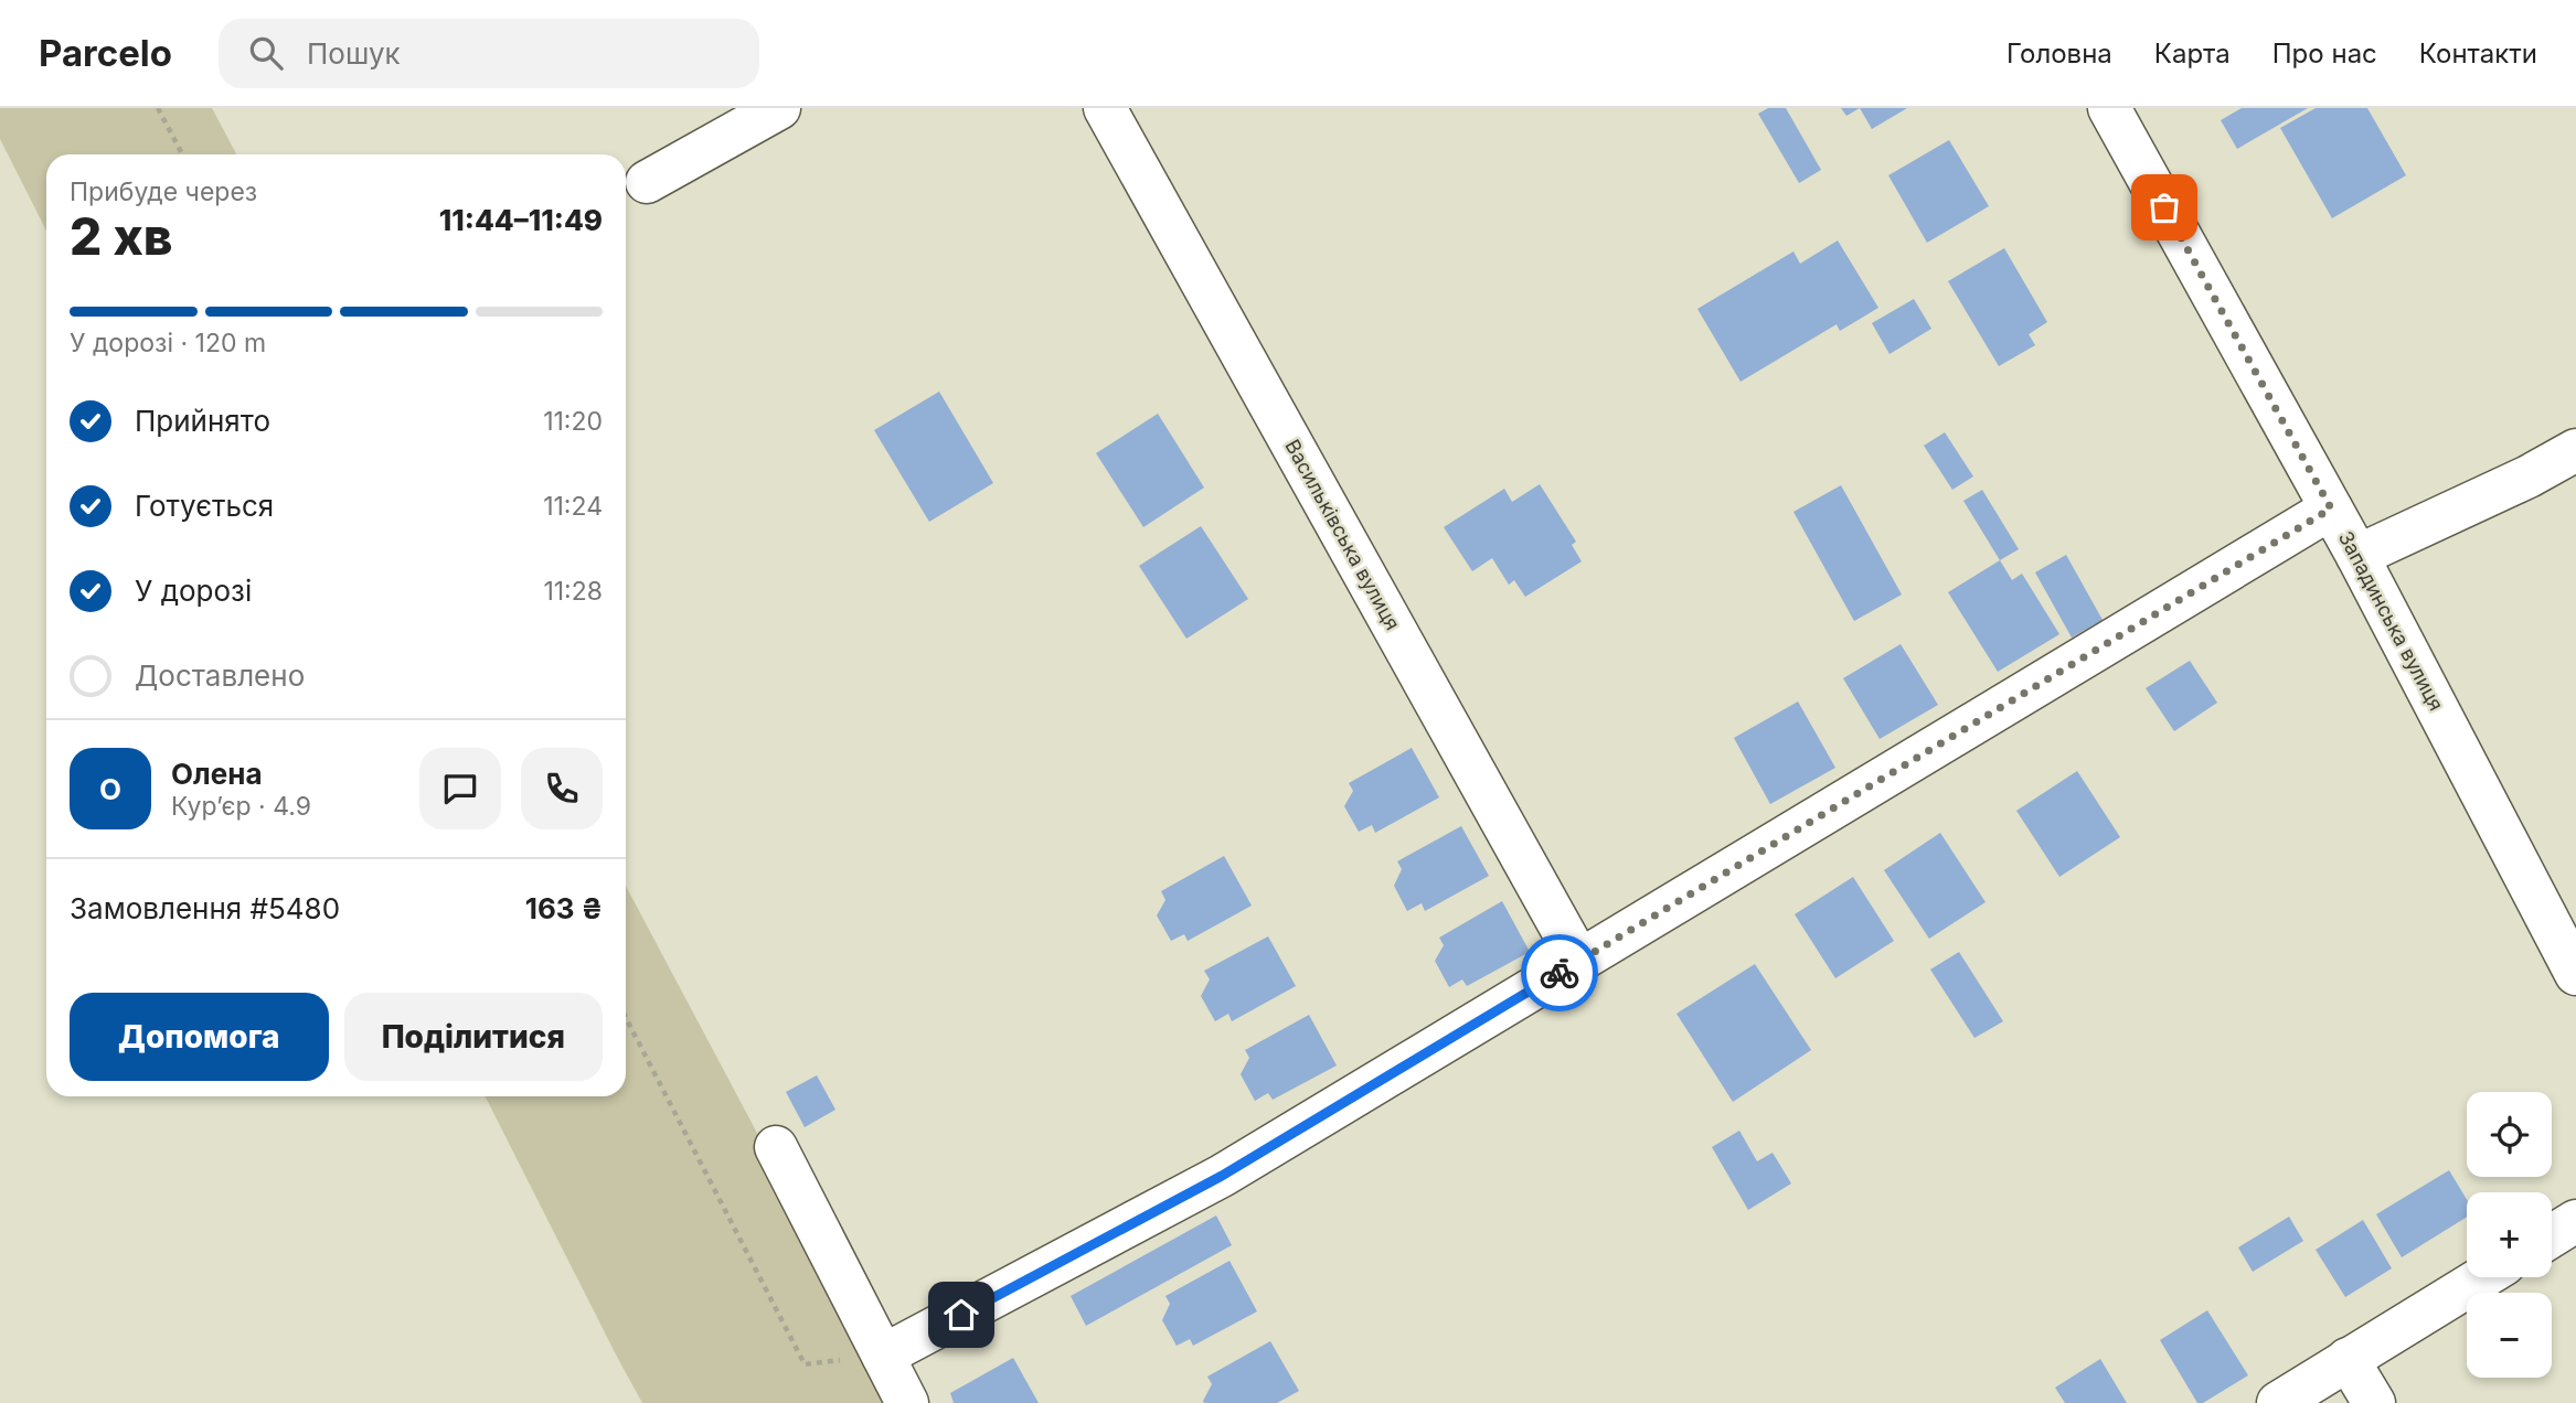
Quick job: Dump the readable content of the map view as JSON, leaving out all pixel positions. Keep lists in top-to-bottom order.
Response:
{
  "streets": {
    "street": ["Васильківська вулиця", "Западинська вулиця"]
  },
  "page": {
    "header": "Parcelo",
    "search": "Пошук",
    "nav": [
      "Головна",
      "Карта",
      "Про нас",
      "Контакти"
    ],
    "heading": ["2 хв", "Прибуде через", "11:44–11:49"],
    "panel": [
      "Олена",
      "Кур’єр · 4.9",
      "Замовлення #5480",
      "163 ₴"
    ],
    "bar": "У дорозі · 120 m",
    "list": [
      ["Прийнято", "11:20"],
      ["Готується", "11:24"],
      ["У дорозі", "11:28"],
      "Доставлено"
    ],
    "round": "О",
    "buttons": ["Допомога", "Поділитися"],
    "map_buttons": ["+", "−"]
  }
}
